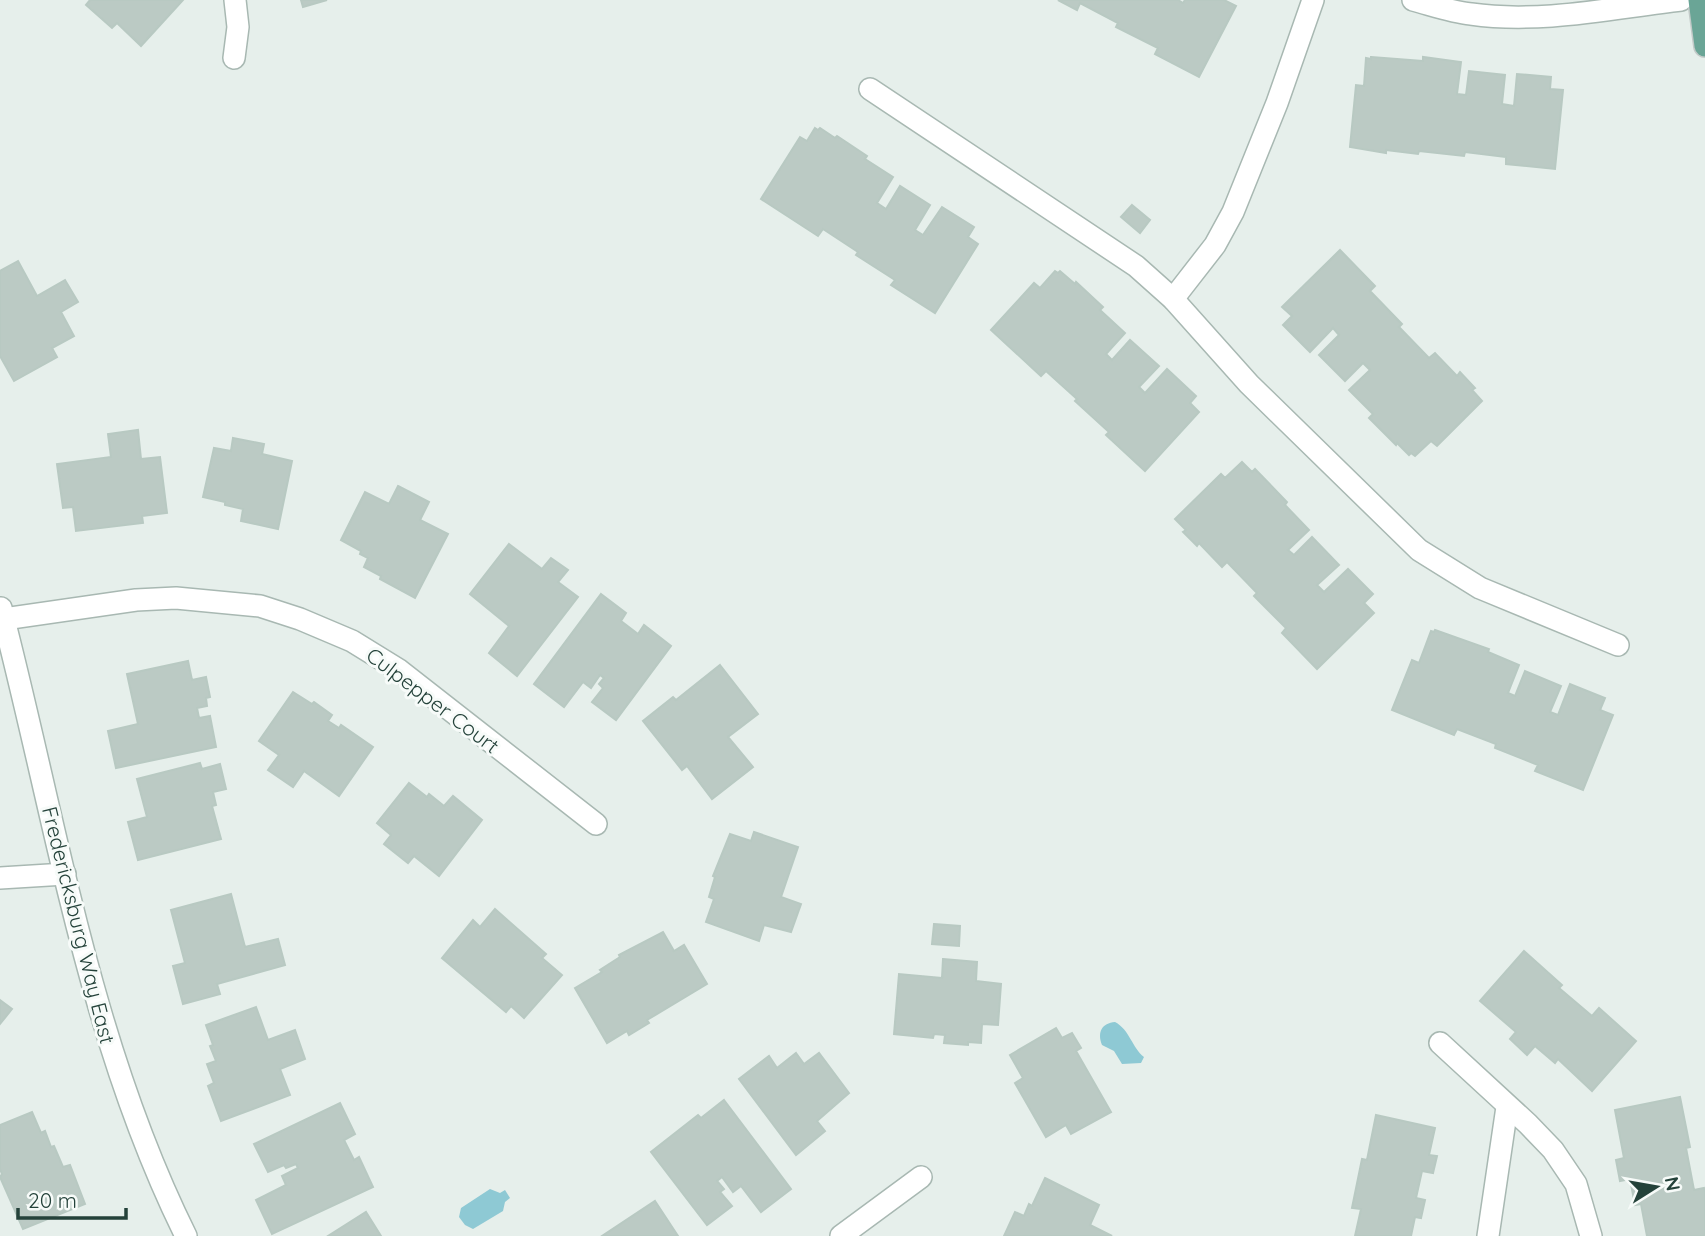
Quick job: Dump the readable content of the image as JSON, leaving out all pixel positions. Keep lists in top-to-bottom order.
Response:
{
  "streets": {
    "street": ["Culpepper Court", "Fredericksburg Way East"]
  },
  "crossings": [
    ["Culpepper Court", "Fredericksburg Way East"]
  ],
  "scale_bar": "20 m",
  "north": "right"
}
